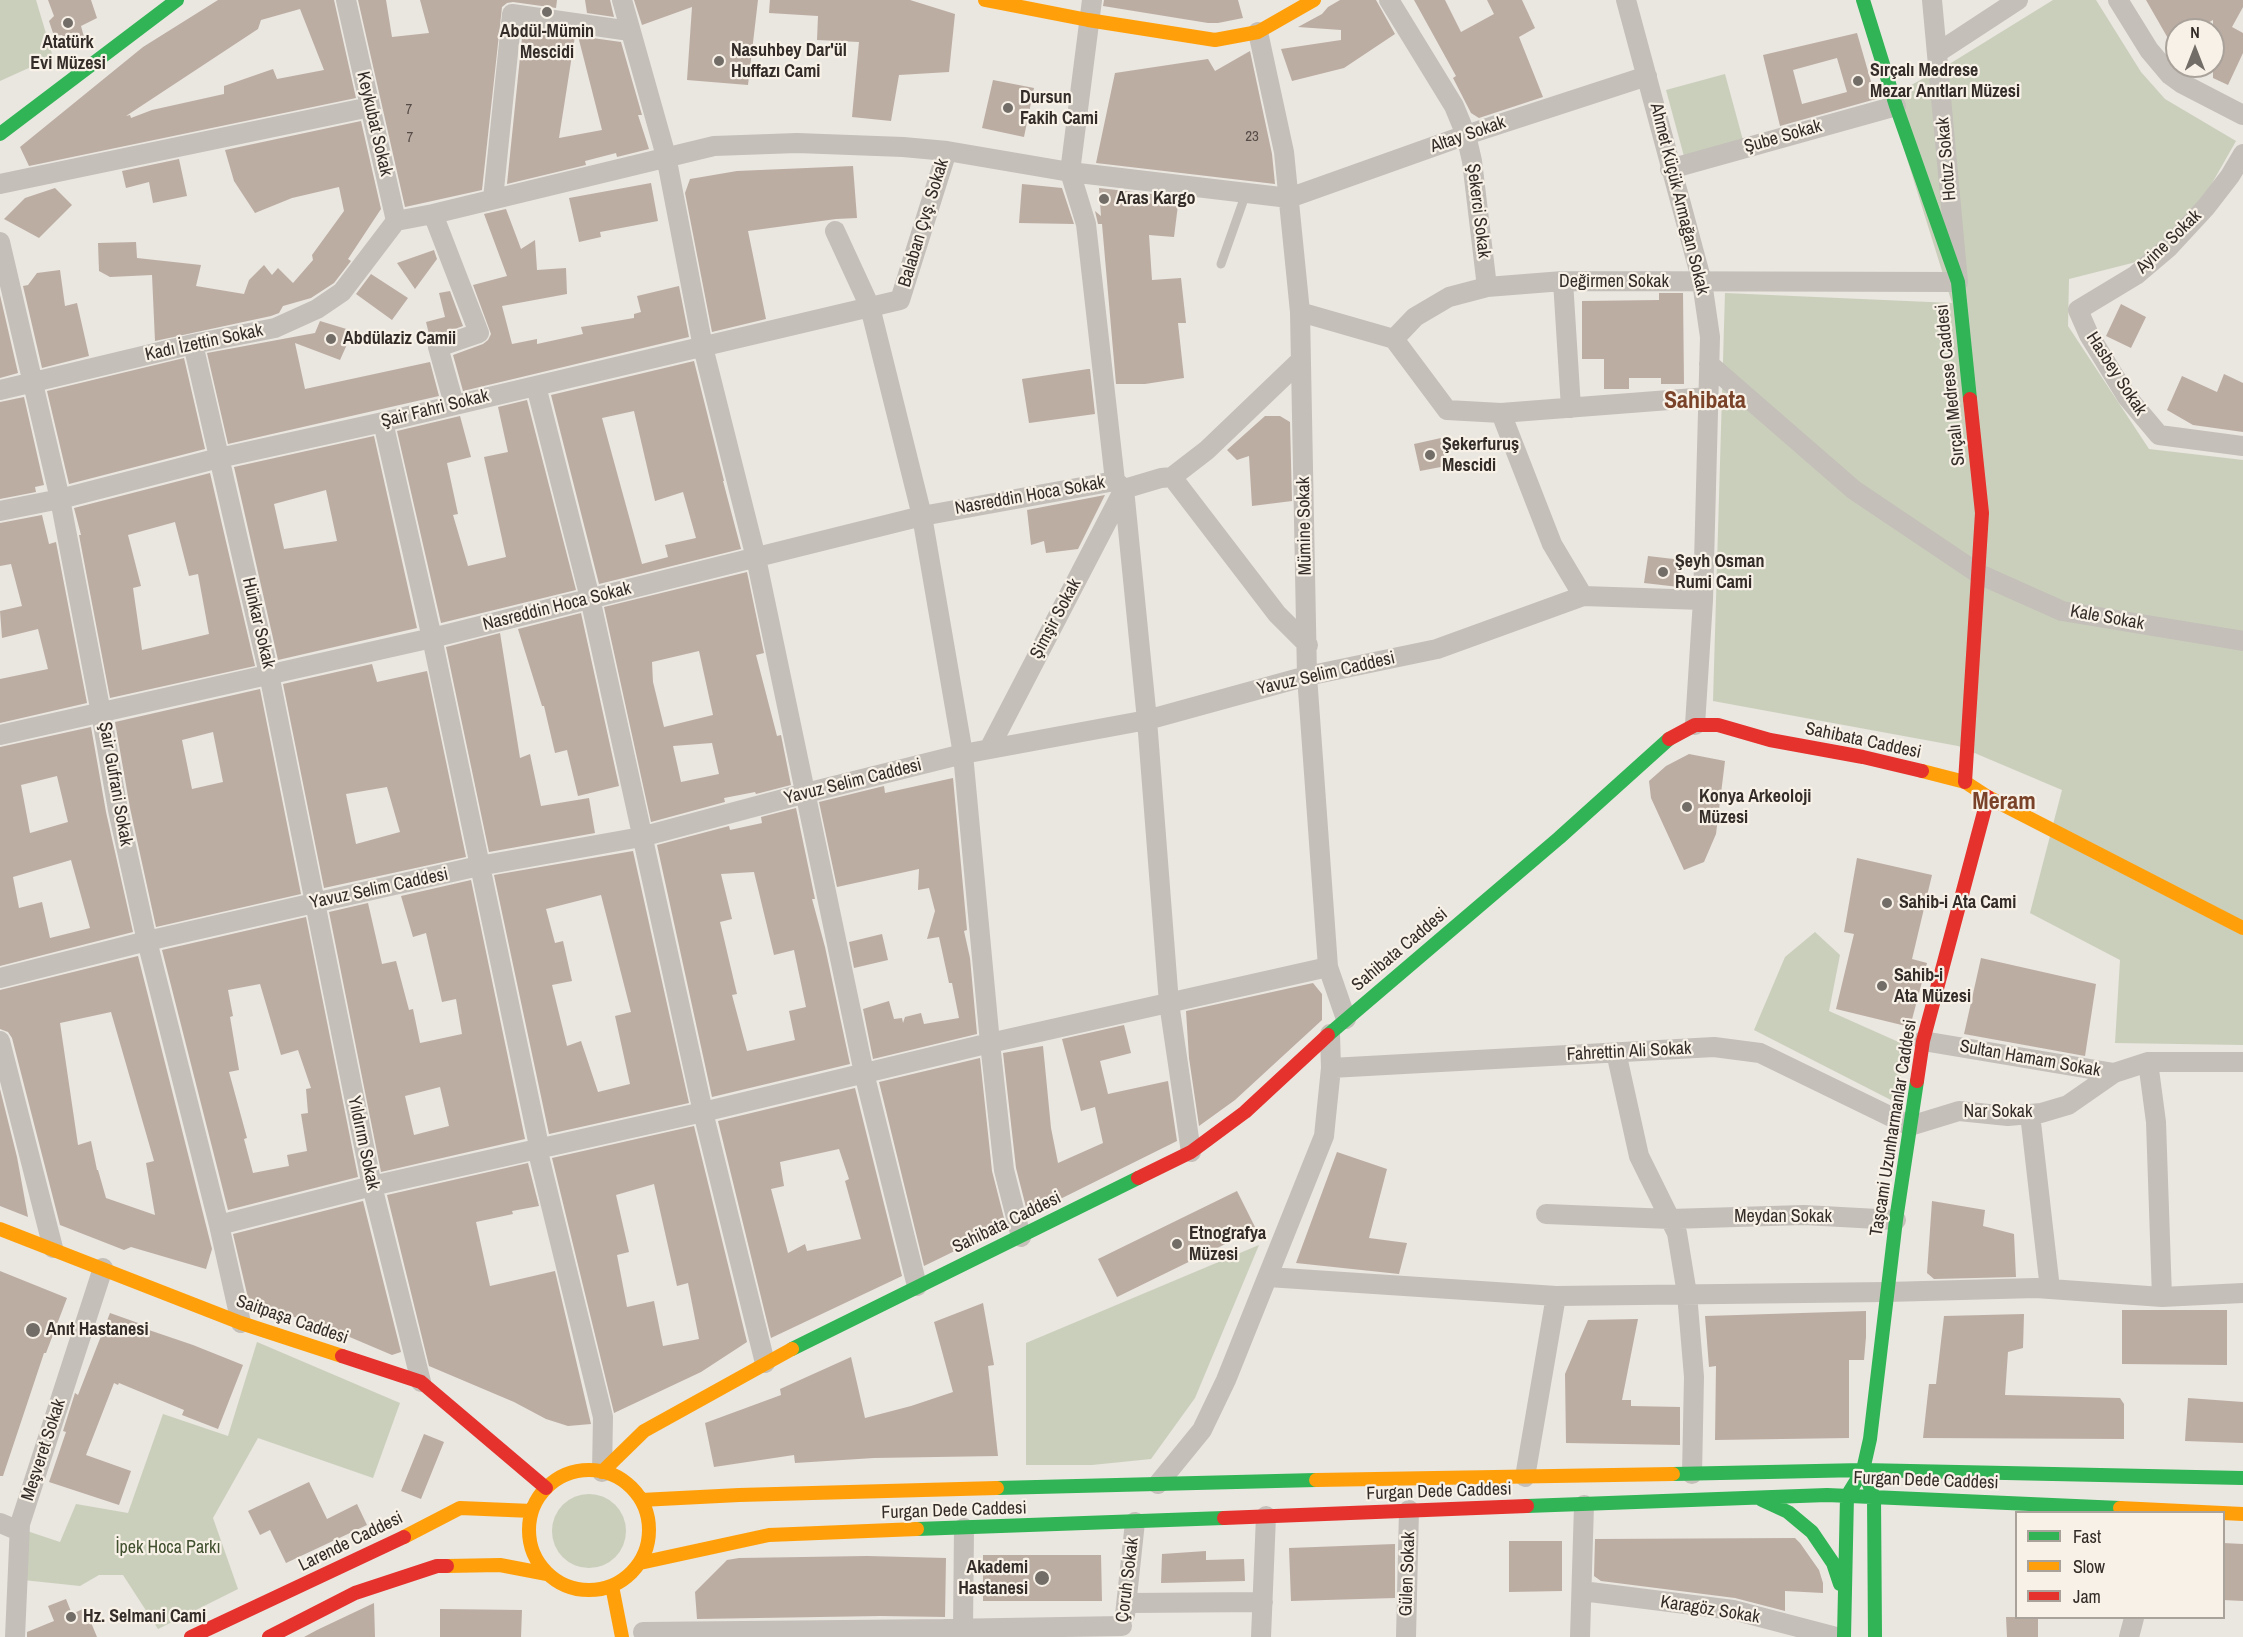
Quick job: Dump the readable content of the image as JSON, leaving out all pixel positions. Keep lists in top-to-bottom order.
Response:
{
  "streets": {
    "main road": [
      "Sırçalı Medrese Caddesi",
      "Sahibata Caddesi",
      "Taşcami Uzunharmanlar Caddesi",
      "Saitpaşa Caddesi",
      "Furgan Dede Caddesi",
      "Larende Caddesi"
    ],
    "street": [
      "Keykubat Sokak",
      "Altay Sokak",
      "Şube Sokak",
      "Hotuz Sokak",
      "Ahmet Küçük Armağan Sokak",
      "Şekerci Sokak",
      "Balaban Çvş. Sokak",
      "Ayine Sokak",
      "Değirmen Sokak",
      "Kadı İzettin Sokak",
      "Hasbey Sokak",
      "Şair Fahri Sokak",
      "Nasreddin Hoca Sokak",
      "Mümine Sokak",
      "Kale Sokak",
      "Şimşir Sokak",
      "Hünkar Sokak",
      "Yavuz Selim Caddesi",
      "Şair Gufrani Sokak",
      "Fahrettin Ali Sokak",
      "Sultan Hamam Sokak",
      "Nar Sokak",
      "Yıldırım Sokak",
      "Meydan Sokak",
      "Meşveret Sokak",
      "Gülen Sokak",
      "Çoruh Sokak",
      "Karagöz Sokak"
    ]
  },
  "crossings": [
    ["Keykubat Sokak", "Kadı İzettin Sokak"],
    ["Altay Sokak", "Ahmet Küçük Armağan Sokak"],
    ["Altay Sokak", "Şekerci Sokak"],
    ["Altay Sokak", "Mümine Sokak"],
    ["Şube Sokak", "Ahmet Küçük Armağan Sokak"],
    ["Şube Sokak", "Sırçalı Medrese Caddesi"],
    ["Hotuz Sokak", "Değirmen Sokak"],
    ["Hotuz Sokak", "Sırçalı Medrese Caddesi"],
    ["Ahmet Küçük Armağan Sokak", "Değirmen Sokak"],
    ["Ahmet Küçük Armağan Sokak", "Kale Sokak"],
    ["Ahmet Küçük Armağan Sokak", "Yavuz Selim Caddesi"],
    ["Ahmet Küçük Armağan Sokak", "Sahibata Caddesi"],
    ["Şekerci Sokak", "Değirmen Sokak"],
    ["Balaban Çvş. Sokak", "Şair Fahri Sokak"],
    ["Ayine Sokak", "Hasbey Sokak"],
    ["Değirmen Sokak", "Sırçalı Medrese Caddesi"],
    ["Kadı İzettin Sokak", "Hünkar Sokak"],
    ["Kadı İzettin Sokak", "Şair Gufrani Sokak"],
    ["Sırçalı Medrese Caddesi", "Kale Sokak"],
    ["Sırçalı Medrese Caddesi", "Sahibata Caddesi"],
    ["Şair Fahri Sokak", "Hünkar Sokak"],
    ["Şair Fahri Sokak", "Şair Gufrani Sokak"],
    ["Nasreddin Hoca Sokak", "Şimşir Sokak"],
    ["Nasreddin Hoca Sokak", "Hünkar Sokak"],
    ["Nasreddin Hoca Sokak", "Şair Gufrani Sokak"],
    ["Mümine Sokak", "Yavuz Selim Caddesi"],
    ["Mümine Sokak", "Sahibata Caddesi"],
    ["Şimşir Sokak", "Yavuz Selim Caddesi"],
    ["Hünkar Sokak", "Yavuz Selim Caddesi"],
    ["Hünkar Sokak", "Yıldırım Sokak"],
    ["Yavuz Selim Caddesi", "Şair Gufrani Sokak"],
    ["Yavuz Selim Caddesi", "Yıldırım Sokak"],
    ["Sahibata Caddesi", "Taşcami Uzunharmanlar Caddesi"],
    ["Sahibata Caddesi", "Saitpaşa Caddesi"],
    ["Sahibata Caddesi", "Furgan Dede Caddesi"],
    ["Sahibata Caddesi", "Larende Caddesi"],
    ["Şair Gufrani Sokak", "Saitpaşa Caddesi"],
    ["Fahrettin Ali Sokak", "Nar Sokak"],
    ["Fahrettin Ali Sokak", "Taşcami Uzunharmanlar Caddesi"],
    ["Sultan Hamam Sokak", "Nar Sokak"],
    ["Sultan Hamam Sokak", "Taşcami Uzunharmanlar Caddesi"],
    ["Nar Sokak", "Taşcami Uzunharmanlar Caddesi"],
    ["Taşcami Uzunharmanlar Caddesi", "Meydan Sokak"],
    ["Taşcami Uzunharmanlar Caddesi", "Furgan Dede Caddesi"],
    ["Yıldırım Sokak", "Saitpaşa Caddesi"],
    ["Saitpaşa Caddesi", "Meşveret Sokak"],
    ["Saitpaşa Caddesi", "Furgan Dede Caddesi"],
    ["Saitpaşa Caddesi", "Larende Caddesi"],
    ["Furgan Dede Caddesi", "Larende Caddesi"],
    ["Furgan Dede Caddesi", "Gülen Sokak"],
    ["Furgan Dede Caddesi", "Çoruh Sokak"]
  ],
  "districts": ["Sahibata", "Meram"],
  "parks": ["İpek Hoca Parkı"],
  "places": [
    "Abdül-Mümin Mescidi",
    "Atatürk Evi Müzesi",
    "Nasuhbey Dar'ül Huffazı Cami",
    "Sırçalı Medrese Mezar Anıtları Müzesi",
    "Dursun Fakih Cami",
    "Aras Kargo",
    "Abdülaziz Camii",
    "Şekerfuruş Mescidi",
    "Şeyh Osman Rumi Cami",
    "Konya Arkeoloji Müzesi",
    "Sahib-i Ata Cami",
    "Sahib-i Ata Müzesi",
    "Etnografya Müzesi",
    "Anıt Hastanesi",
    "Akademi Hastanesi",
    "Hz. Selmani Cami"
  ],
  "house_numbers": ["7", "23", "7"],
  "legend": ["Fast", "Slow", "Jam"],
  "north": "top"
}
